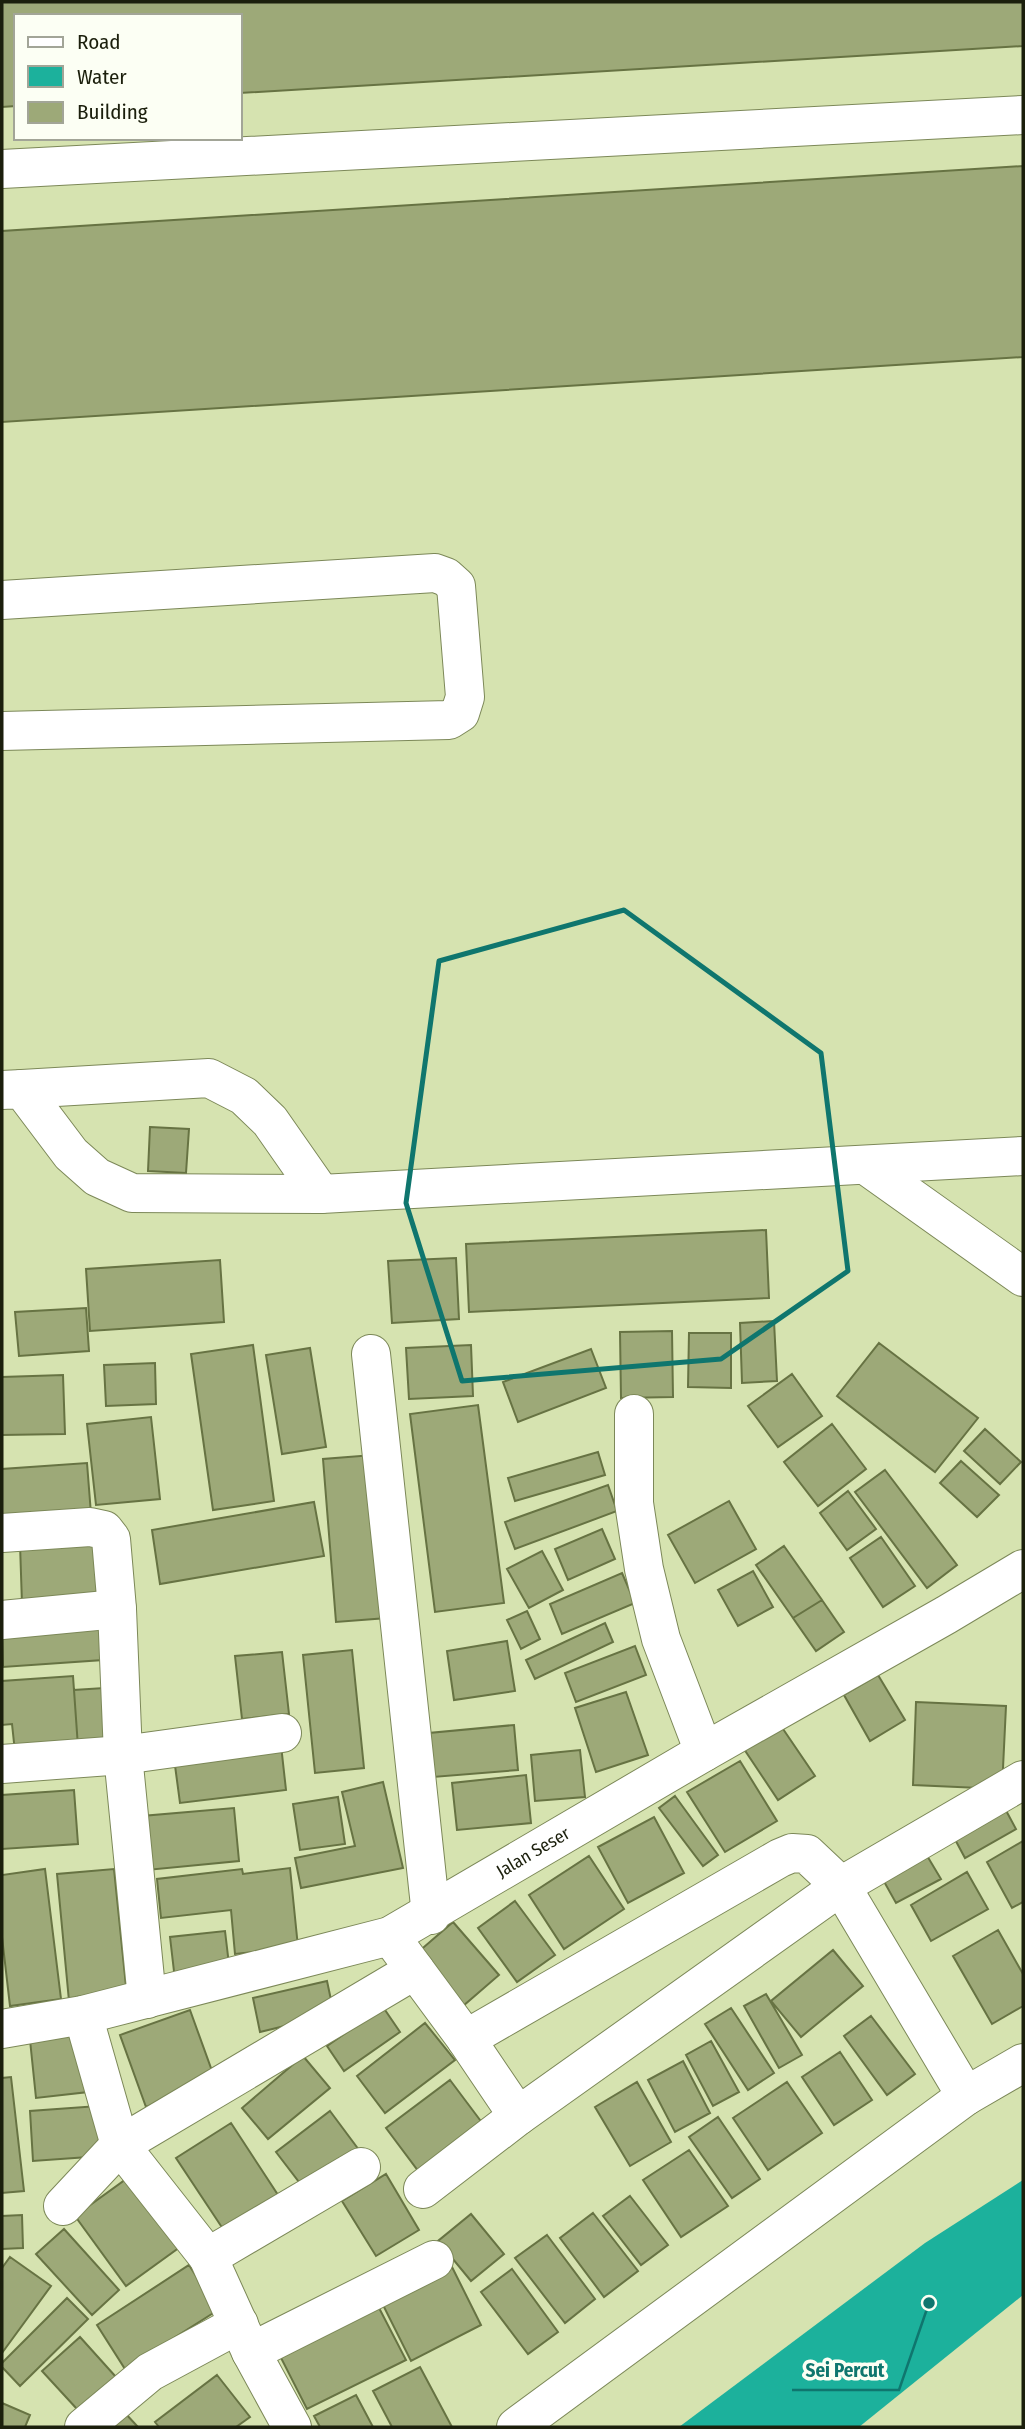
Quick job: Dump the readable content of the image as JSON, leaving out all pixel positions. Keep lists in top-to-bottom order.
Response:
{
  "streets": {
    "street": ["Jalan Seser"]
  },
  "places": ["Sei Percut"],
  "legend": ["Road", "Water", "Building"]
}
